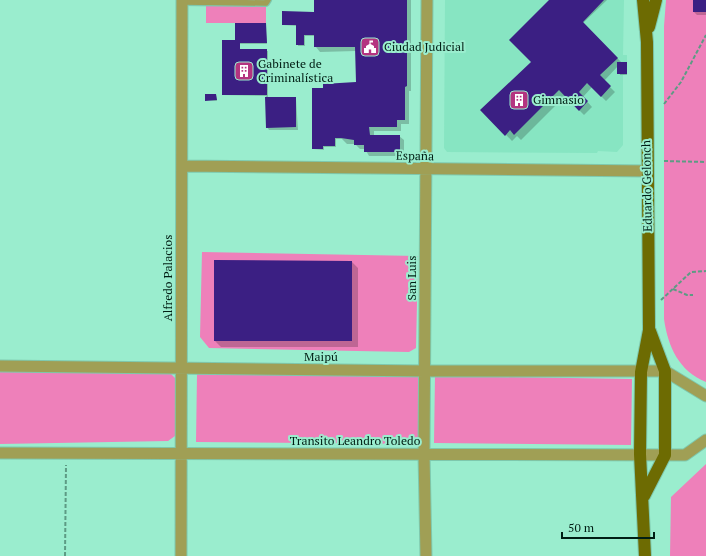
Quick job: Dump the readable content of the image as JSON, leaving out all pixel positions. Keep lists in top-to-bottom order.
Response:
{
  "streets": {
    "main road": ["Eduardo Gelonch"],
    "street": [
      "España",
      "Alfredo Palacios",
      "San Luis",
      "Maipú",
      "Transito Leandro Toledo"
    ]
  },
  "crossings": [
    ["España", "Eduardo Gelonch"],
    ["España", "Alfredo Palacios"],
    ["España", "San Luis"],
    ["Eduardo Gelonch", "Maipú"],
    ["Eduardo Gelonch", "Transito Leandro Toledo"],
    ["Alfredo Palacios", "Maipú"],
    ["Alfredo Palacios", "Transito Leandro Toledo"],
    ["San Luis", "Maipú"],
    ["San Luis", "Transito Leandro Toledo"]
  ],
  "places": {
    "public building": ["Ciudad Judicial"],
    "building": ["Gabinete de Criminalística", "Gimnasio"]
  },
  "scale_bar": "50 m"
}
